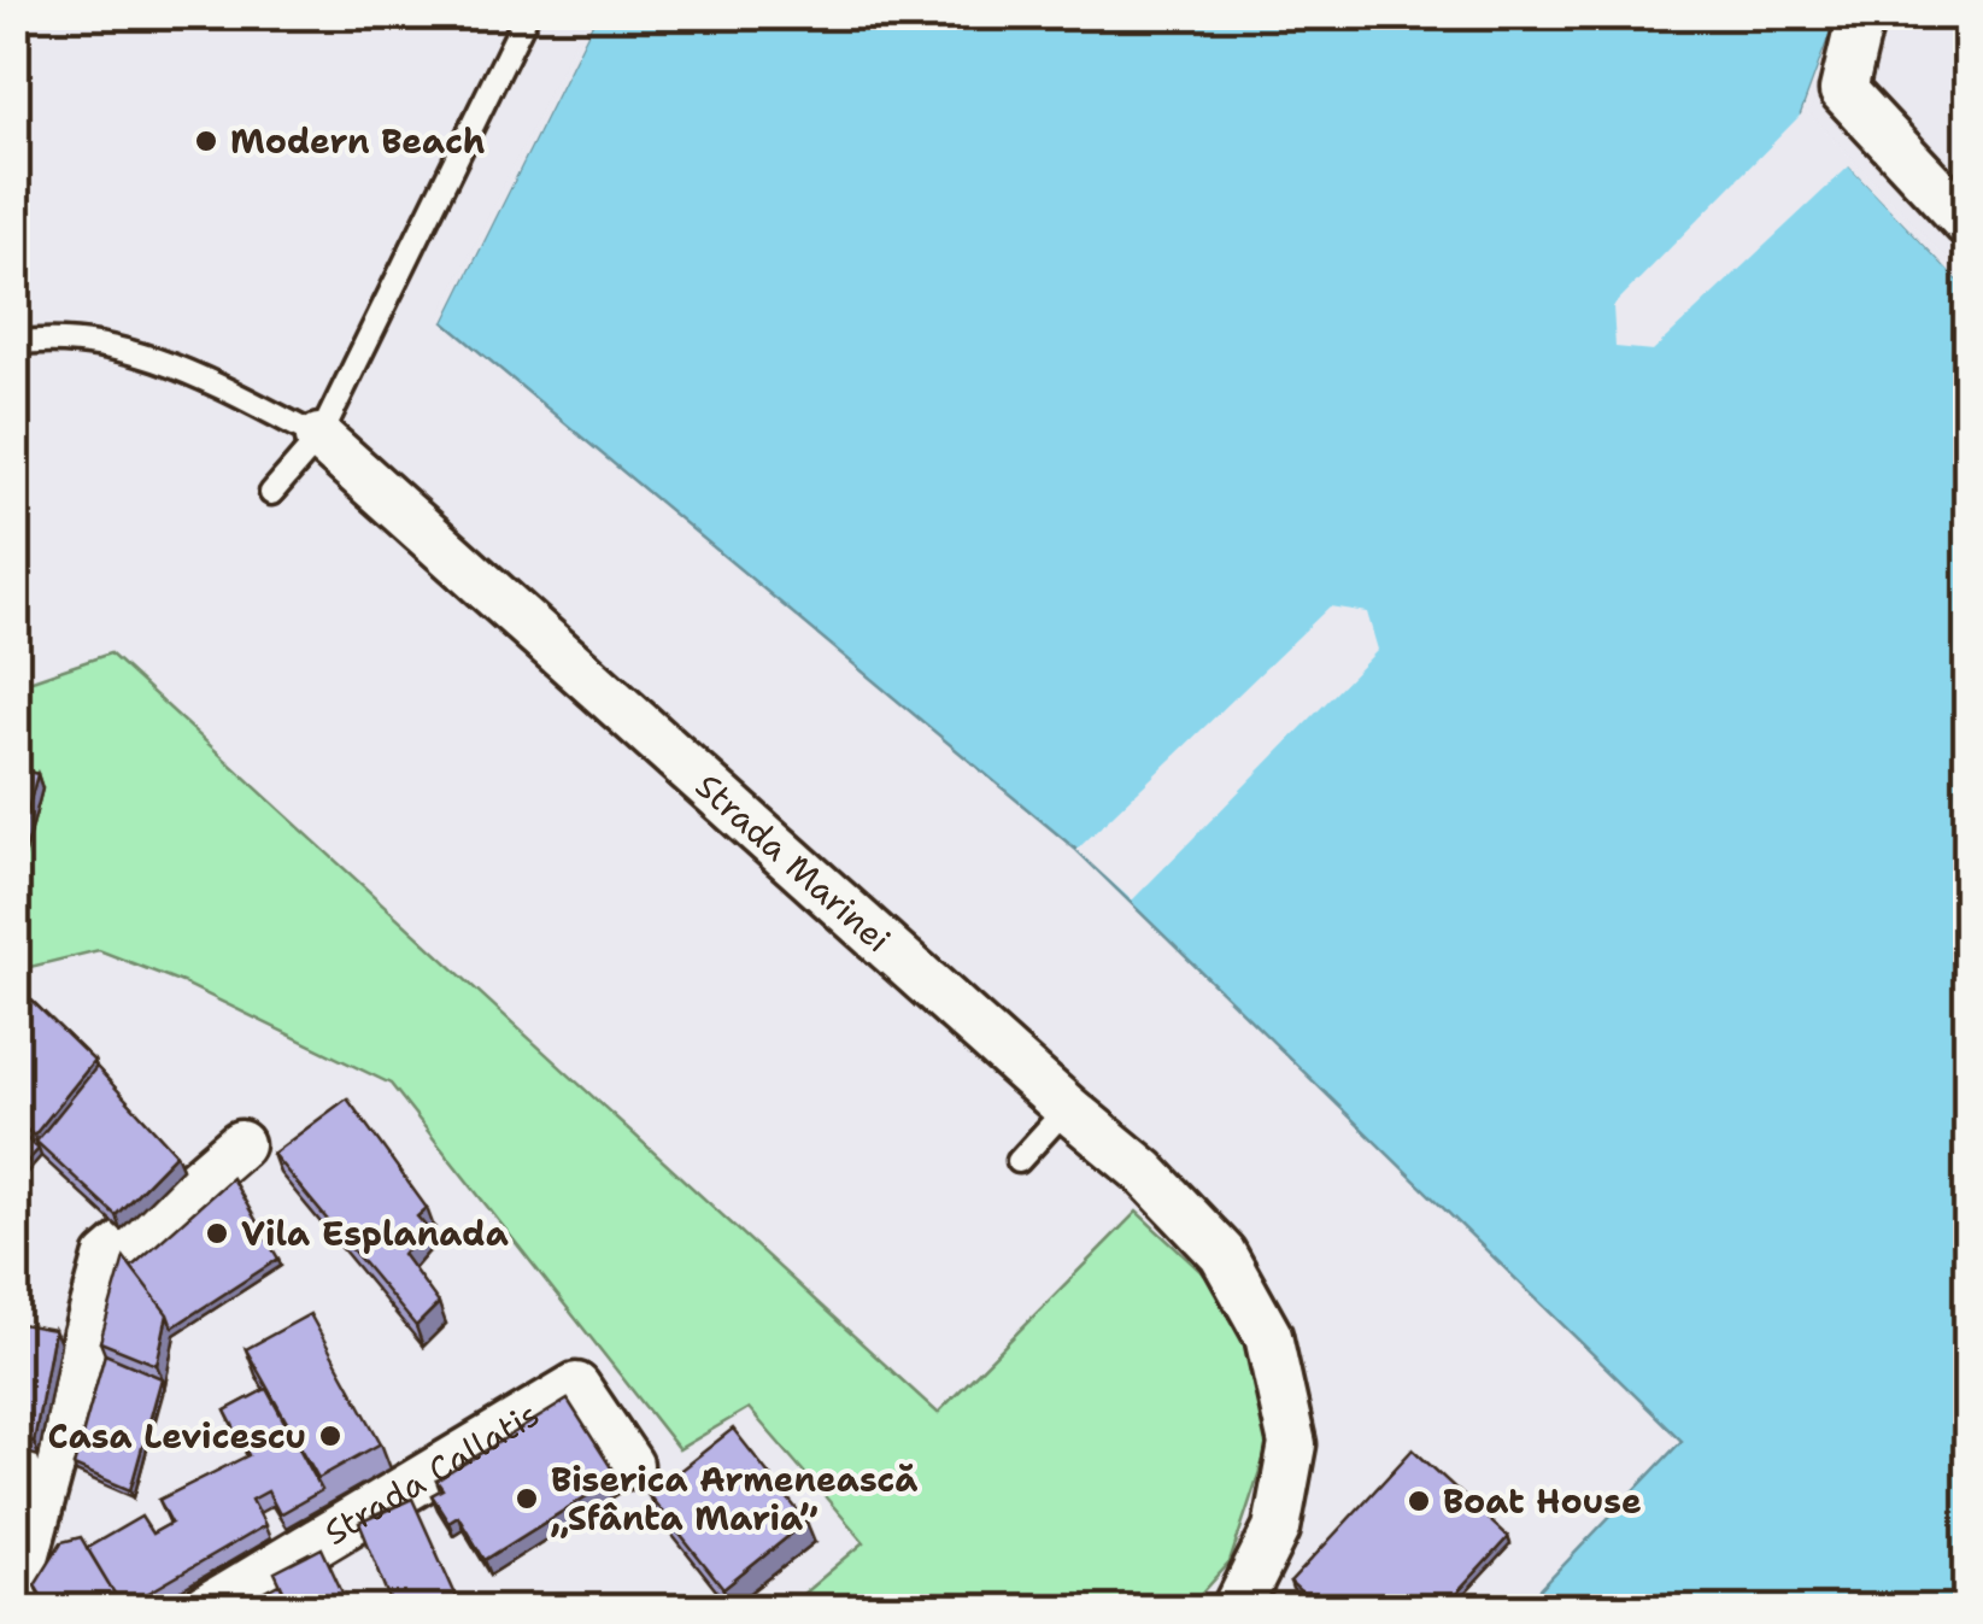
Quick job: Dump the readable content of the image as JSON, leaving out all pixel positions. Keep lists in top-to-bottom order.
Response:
{
  "streets": {
    "street": ["Strada Marinei", "Strada Callatis"]
  },
  "places": [
    "Modern Beach",
    "Vila Esplanada",
    "Casa Levicescu",
    "Biserica Armenească „Sfânta Maria”",
    "Boat House"
  ]
}
